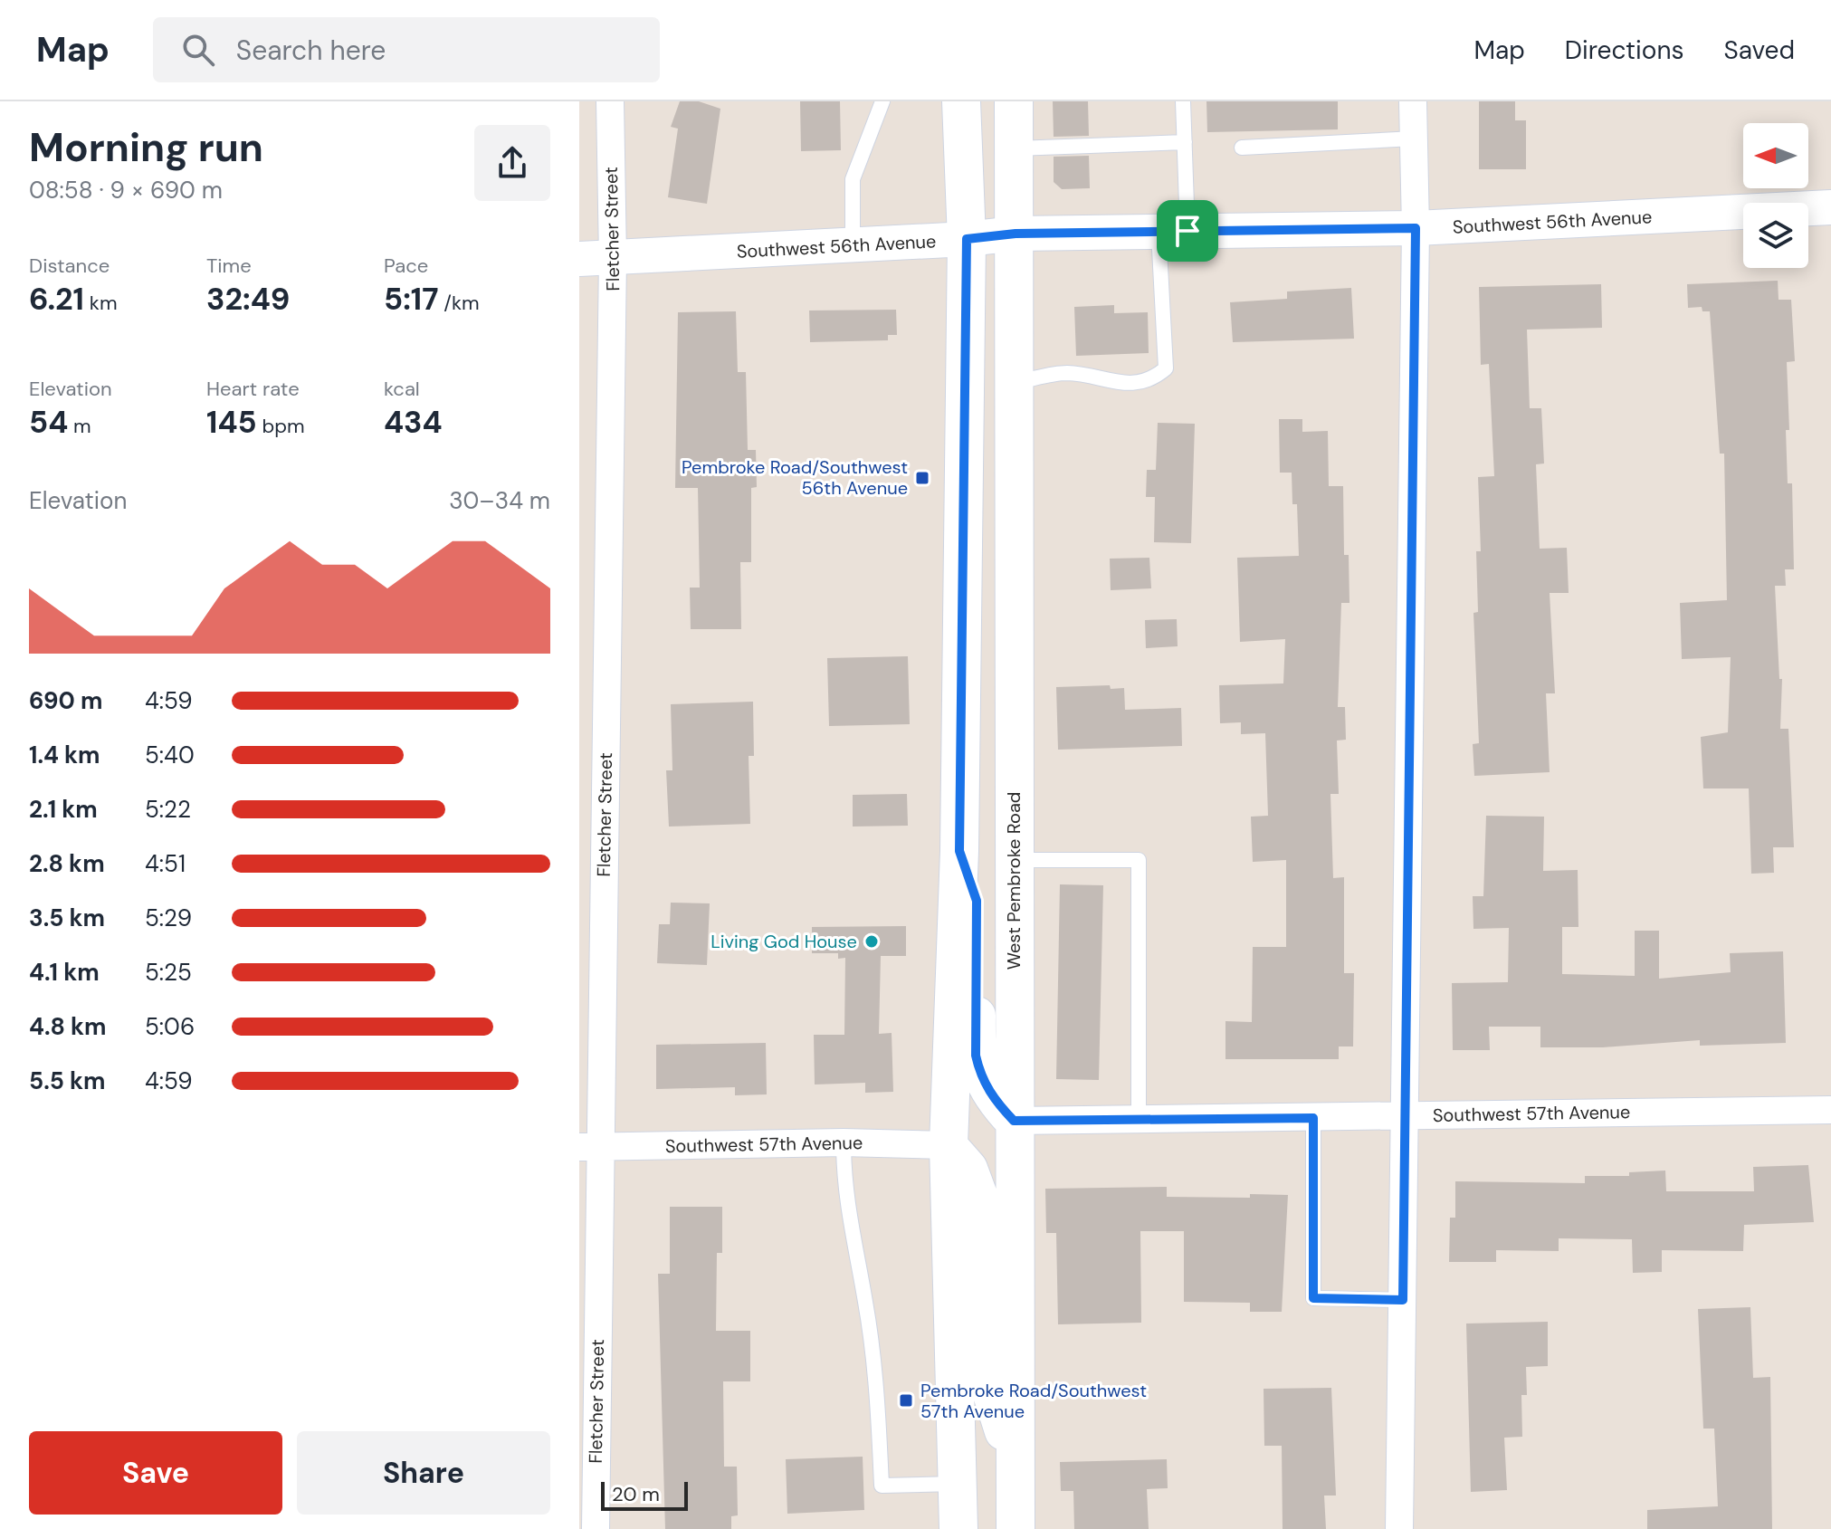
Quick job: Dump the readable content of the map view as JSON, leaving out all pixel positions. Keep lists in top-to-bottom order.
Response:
{
  "streets": {
    "main road": ["West Pembroke Road"],
    "street": ["Southwest 56th Avenue", "Fletcher Street", "Southwest 57th Avenue"]
  },
  "crossings": [
    ["Southwest 56th Avenue", "Fletcher Street"],
    ["Southwest 56th Avenue", "West Pembroke Road"],
    ["Fletcher Street", "Southwest 57th Avenue"],
    ["West Pembroke Road", "Southwest 57th Avenue"]
  ],
  "places": {
    "transit": ["Pembroke Road/Southwest 56th Avenue", "Pembroke Road/Southwest 57th Avenue"],
    "other": ["Living God House"]
  },
  "scale_bar": "20 m",
  "north": "left",
  "page": {
    "header": "Map",
    "search": "Search here",
    "nav": ["Map", "Directions", "Saved"],
    "heading": ["Morning run", "08:58 · 9 × 690 m"],
    "stats": [
      ["Distance", "6.21 km"],
      ["Time", "32:49"],
      ["Pace", "5:17 /km"],
      ["Elevation", "54 m"],
      ["Heart rate", "145 bpm"],
      ["kcal", "434"]
    ],
    "chart": ["Elevation", "30–34 m"],
    "list": [
      {
        "name": "690 m",
        "note": "4:59"
      },
      {
        "name": "1.4 km",
        "note": "5:40"
      },
      {
        "name": "2.1 km",
        "note": "5:22"
      },
      {
        "name": "2.8 km",
        "note": "4:51"
      },
      {
        "name": "3.5 km",
        "note": "5:29"
      },
      {
        "name": "4.1 km",
        "note": "5:25"
      },
      {
        "name": "4.8 km",
        "note": "5:06"
      },
      {
        "name": "5.5 km",
        "note": "4:59"
      }
    ],
    "buttons": ["Save", "Share"],
    "scale": "20 m"
  }
}
